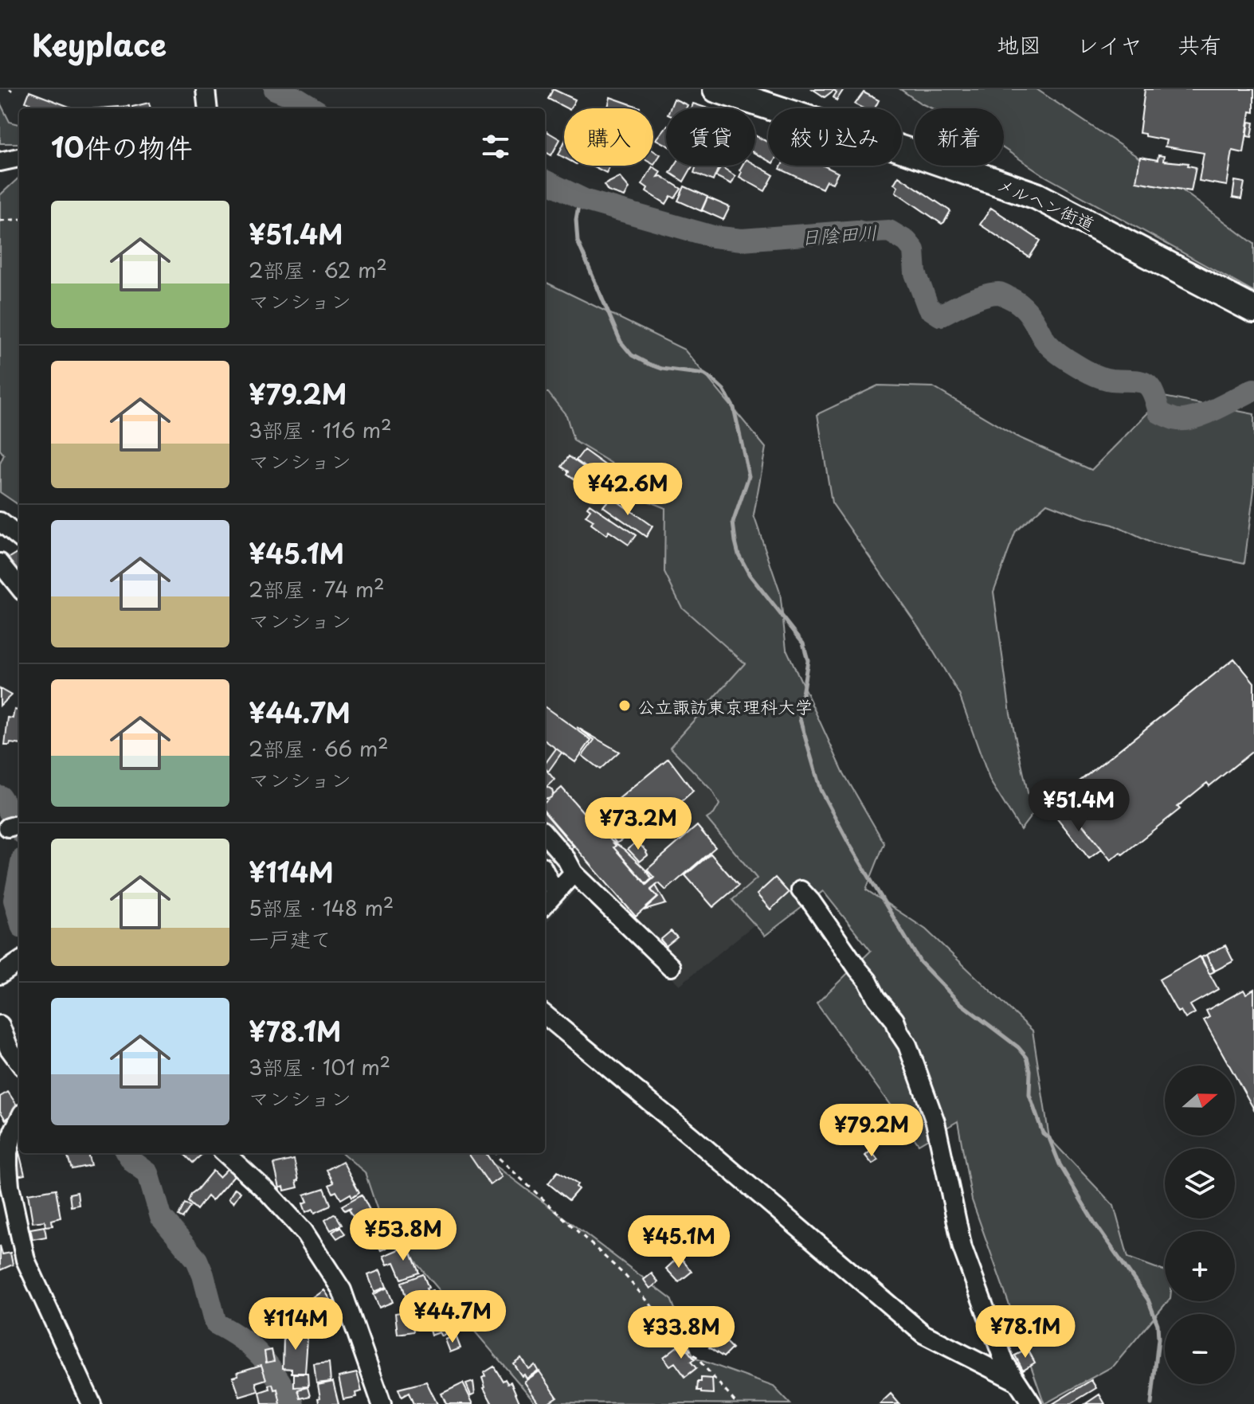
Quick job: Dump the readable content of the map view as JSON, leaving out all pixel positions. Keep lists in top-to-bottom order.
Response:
{
  "streets": {
    "highway": ["メルヘン街道"]
  },
  "water": ["日陰田川"],
  "places": ["公立諏訪東京理科大学"],
  "north": "right",
  "page": {
    "header": "Keyplace",
    "nav": ["地図", "レイヤ", "共有"],
    "chip": [
      "購入",
      "賃貸",
      "絞り込み",
      "新着"
    ],
    "heading": "10件の物件",
    "list": [
      {
        "name": "¥51.4M",
        "note": "2部屋 · 62 m² · マンション"
      },
      {
        "name": "¥79.2M",
        "note": "3部屋 · 116 m² · マンション"
      },
      {
        "name": "¥45.1M",
        "note": "2部屋 · 74 m² · マンション"
      },
      {
        "name": "¥44.7M",
        "note": "2部屋 · 66 m² · マンション"
      },
      {
        "name": "¥114M",
        "note": "5部屋 · 148 m² · 一戸建て"
      },
      {
        "name": "¥78.1M",
        "note": "3部屋 · 101 m² · マンション"
      }
    ],
    "price": [
      "¥42.6M",
      "¥51.4M",
      "¥73.2M",
      "¥79.2M",
      "¥53.8M",
      "¥45.1M",
      "¥44.7M",
      "¥114M",
      "¥78.1M",
      "¥33.8M"
    ],
    "map_buttons": ["+", "−"]
  }
}
